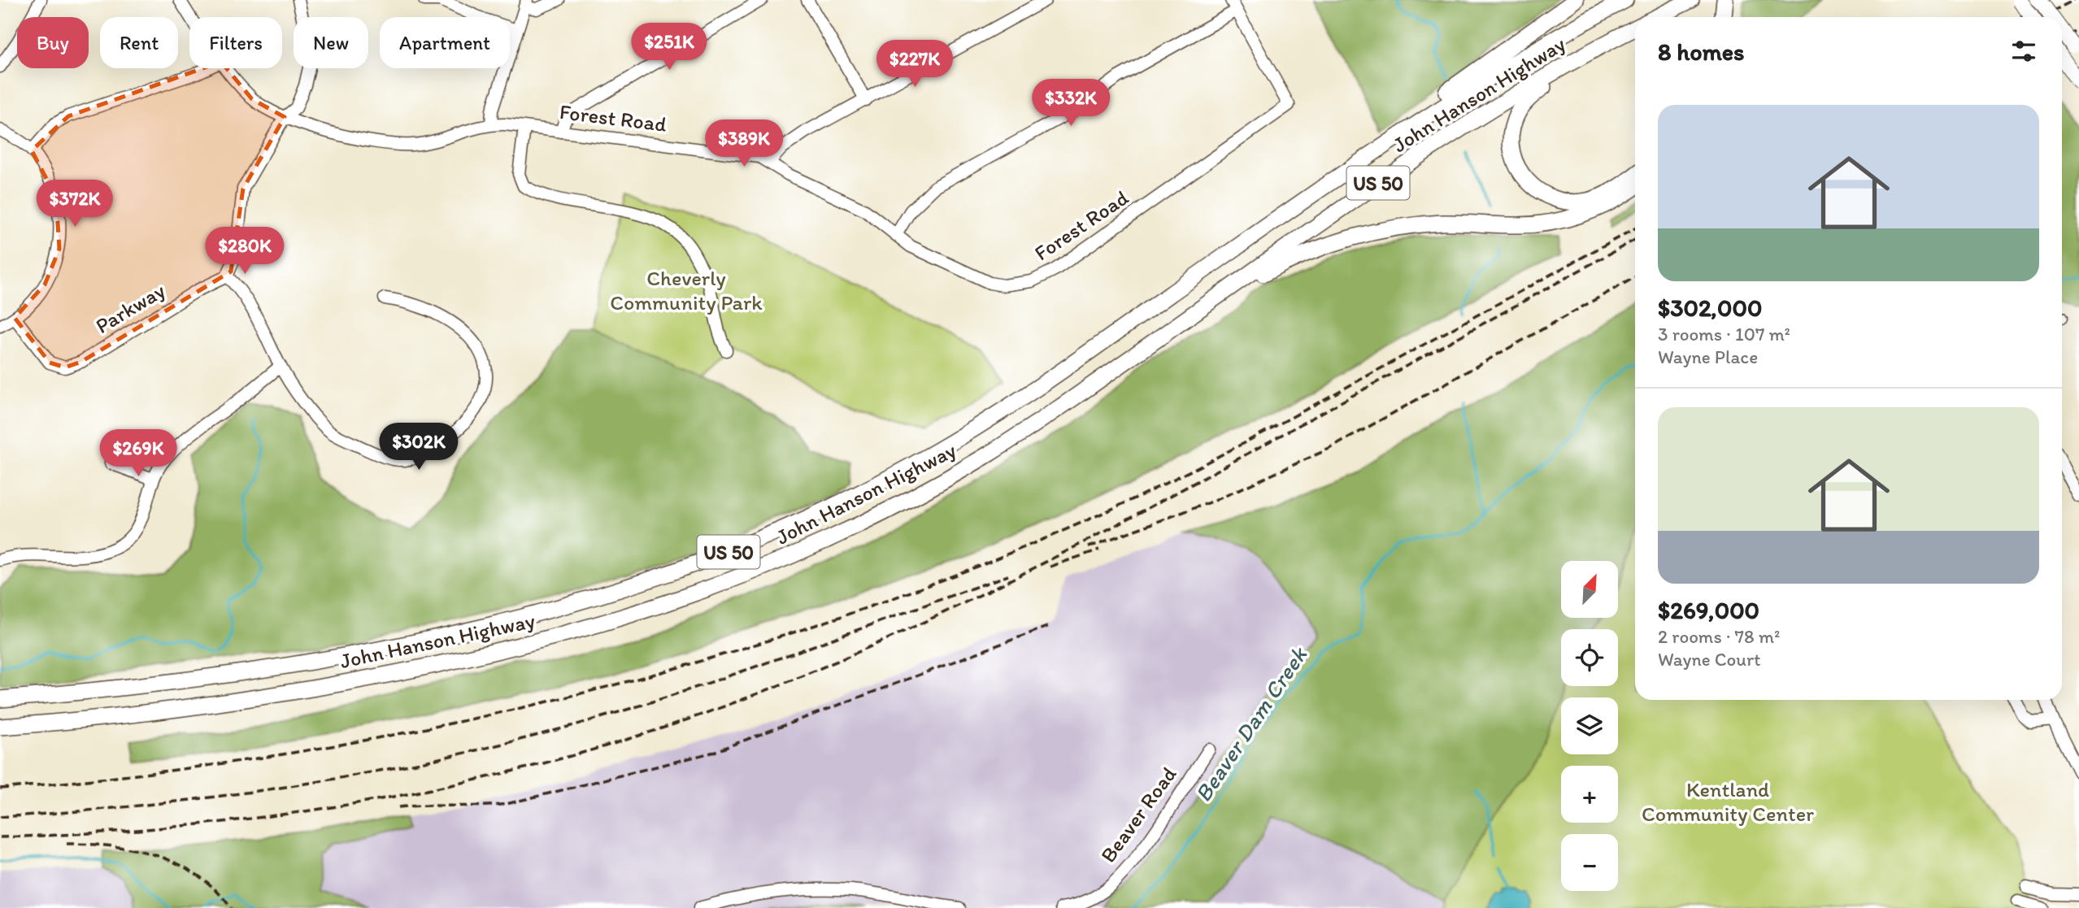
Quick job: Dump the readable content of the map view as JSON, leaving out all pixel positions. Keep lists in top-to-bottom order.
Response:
{
  "streets": {
    "highway": ["John Hanson Highway", "US 50"],
    "street": ["Forest Road", "Parkway", "Beaver Road"]
  },
  "water": ["Beaver Dam Creek"],
  "parks": ["Cheverly Community Park", "Kentland Community Center"],
  "north": "top right",
  "page": {
    "chip": [
      "Buy",
      "Rent",
      "Filters",
      "New",
      "Apartment"
    ],
    "heading": "8 homes",
    "price": [
      "$251K",
      "$227K",
      "$332K",
      "$389K",
      "$372K",
      "$280K",
      "$302K",
      "$269K"
    ],
    "list": [
      {
        "name": "$302,000",
        "note": "3 rooms · 107 m² · Wayne Place"
      },
      {
        "name": "$269,000",
        "note": "2 rooms · 78 m² · Wayne Court"
      }
    ],
    "map_buttons": ["+", "−"]
  }
}
